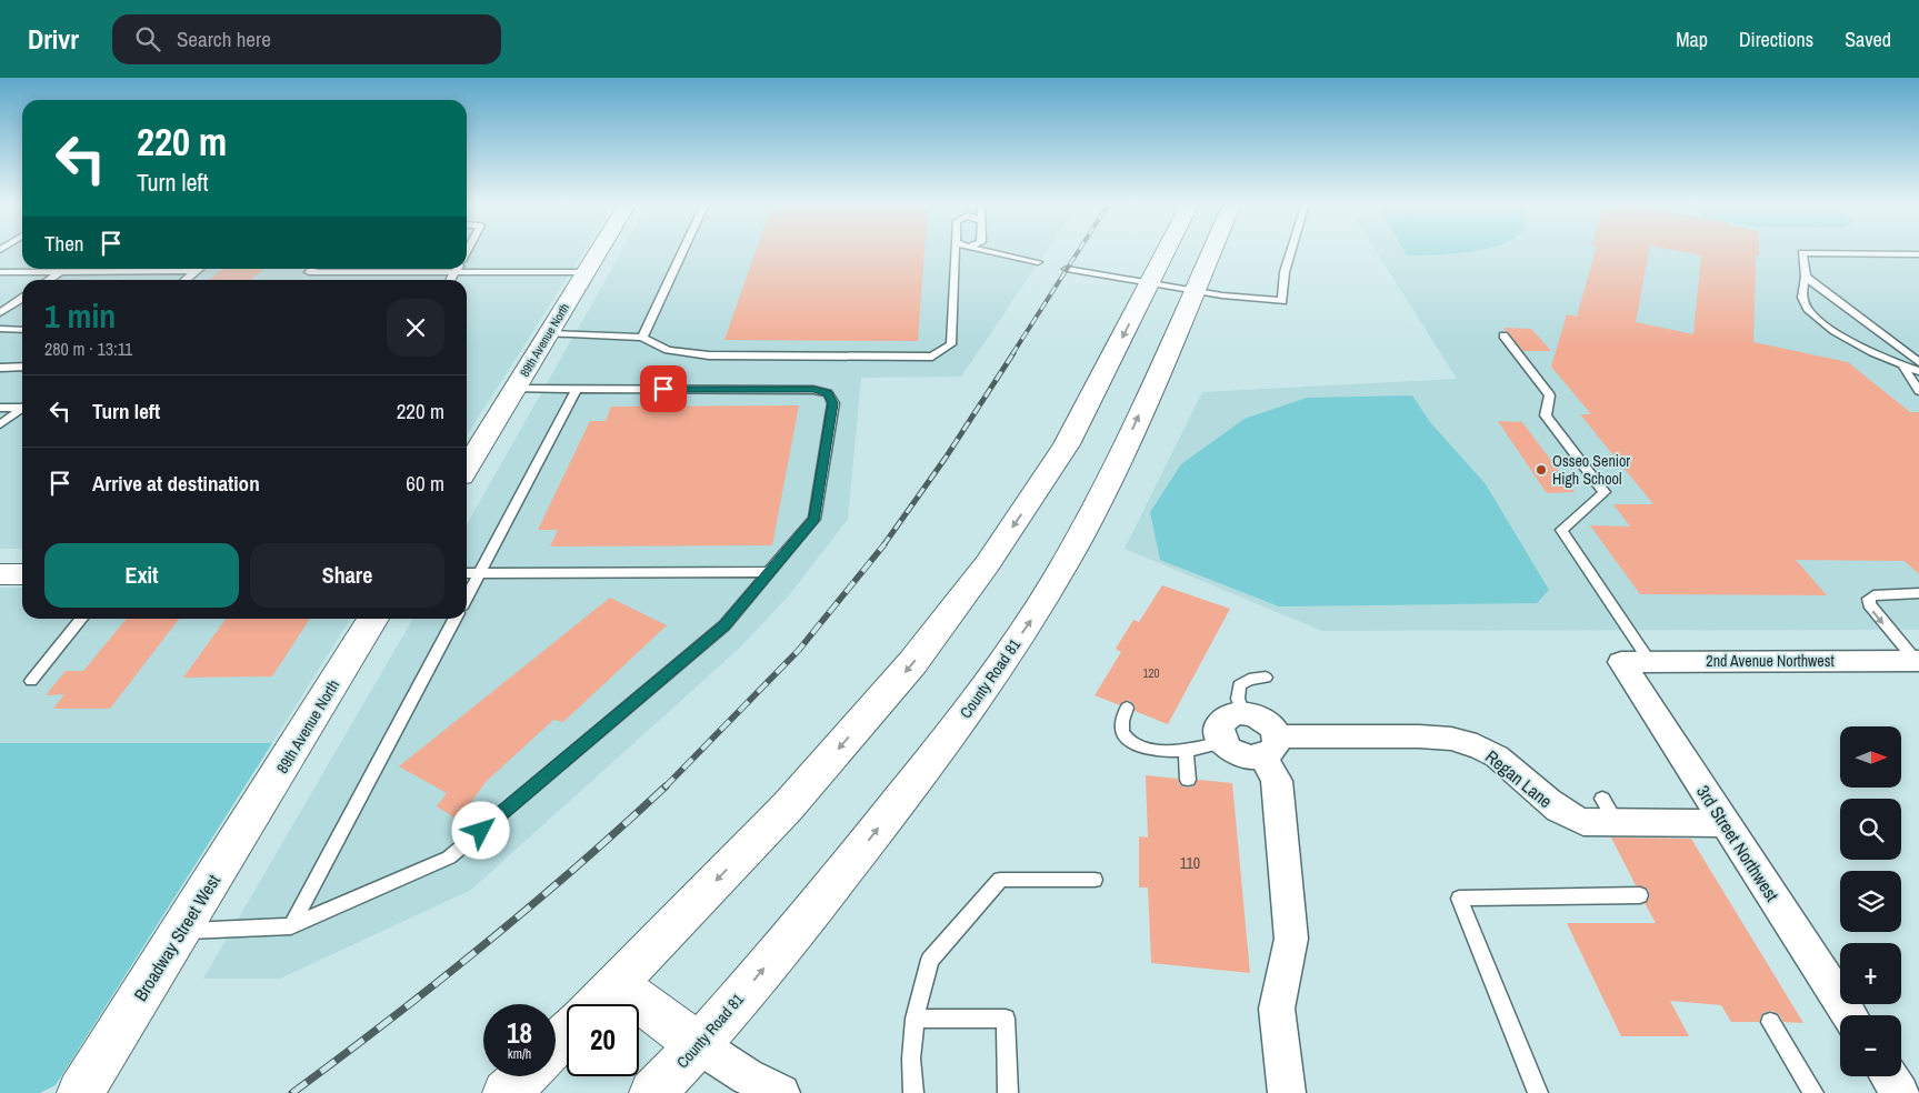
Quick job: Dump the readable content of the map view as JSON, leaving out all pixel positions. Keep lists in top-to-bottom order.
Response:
{
  "streets": {
    "main road": ["89th Avenue North", "County Road 81", "Broadway Street West"],
    "street": ["2nd Avenue Northwest", "Regan Lane", "3rd Street Northwest"]
  },
  "crossings": [
    ["89th Avenue North", "Broadway Street West"],
    ["2nd Avenue Northwest", "3rd Street Northwest"],
    ["Regan Lane", "3rd Street Northwest"]
  ],
  "places": ["Osseo Senior High School"],
  "house_numbers": ["120", "110"],
  "north": "right",
  "page": {
    "header": "Drivr",
    "search": "Search here",
    "nav": ["Map", "Directions", "Saved"],
    "turn": ["220 m", "Turn left"],
    "then": "Then",
    "heading": ["1 min", "280 m · 13:11"],
    "list": [
      {
        "name": "Turn left",
        "value": "220 m"
      },
      {
        "name": "Arrive at destination",
        "value": "60 m"
      }
    ],
    "buttons": ["Exit", "Share"],
    "map_buttons": ["+", "−"],
    "speed": "18 km/h",
    "limit": "20"
  }
}
